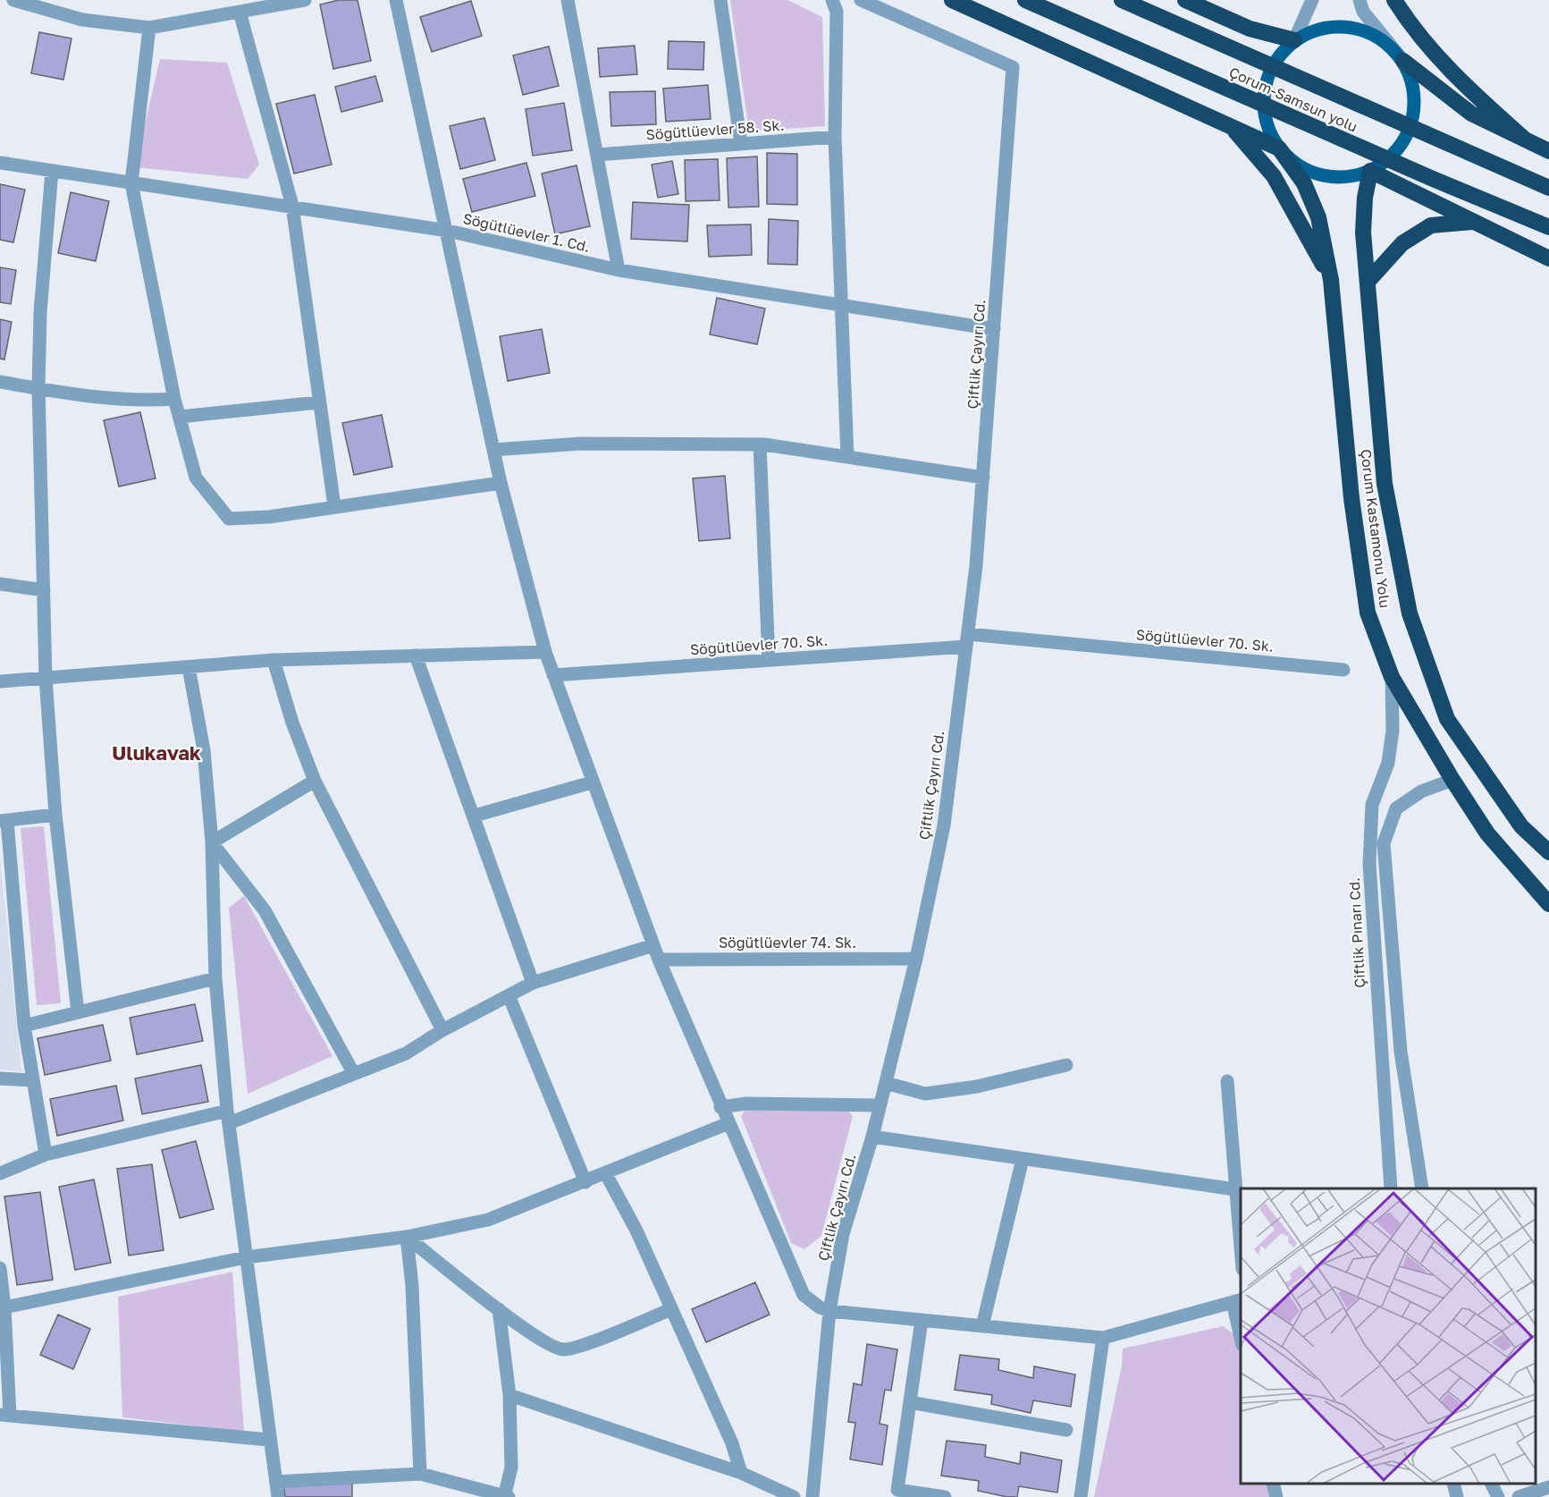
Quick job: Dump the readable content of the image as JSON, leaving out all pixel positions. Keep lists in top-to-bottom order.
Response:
{
  "streets": {
    "highway": ["Çorum-Samsun yolu", "Çorum Kastamonu Yolu"],
    "street": [
      "Söğütlüevler 58. Sk.",
      "Söğütlüevler 1. Cd.",
      "Çiftlik Çayırı Cd.",
      "Söğütlüevler 70. Sk.",
      "Çiftlik Pınarı Cd.",
      "Söğütlüevler 74. Sk."
    ]
  },
  "crossings": [
    ["Söğütlüevler 1. Cd.", "Çiftlik Çayırı Cd."],
    ["Çiftlik Çayırı Cd.", "Söğütlüevler 70. Sk."],
    ["Çiftlik Çayırı Cd.", "Söğütlüevler 74. Sk."],
    ["Çorum Kastamonu Yolu", "Çiftlik Pınarı Cd."]
  ],
  "districts": ["Ulukavak"]
}
